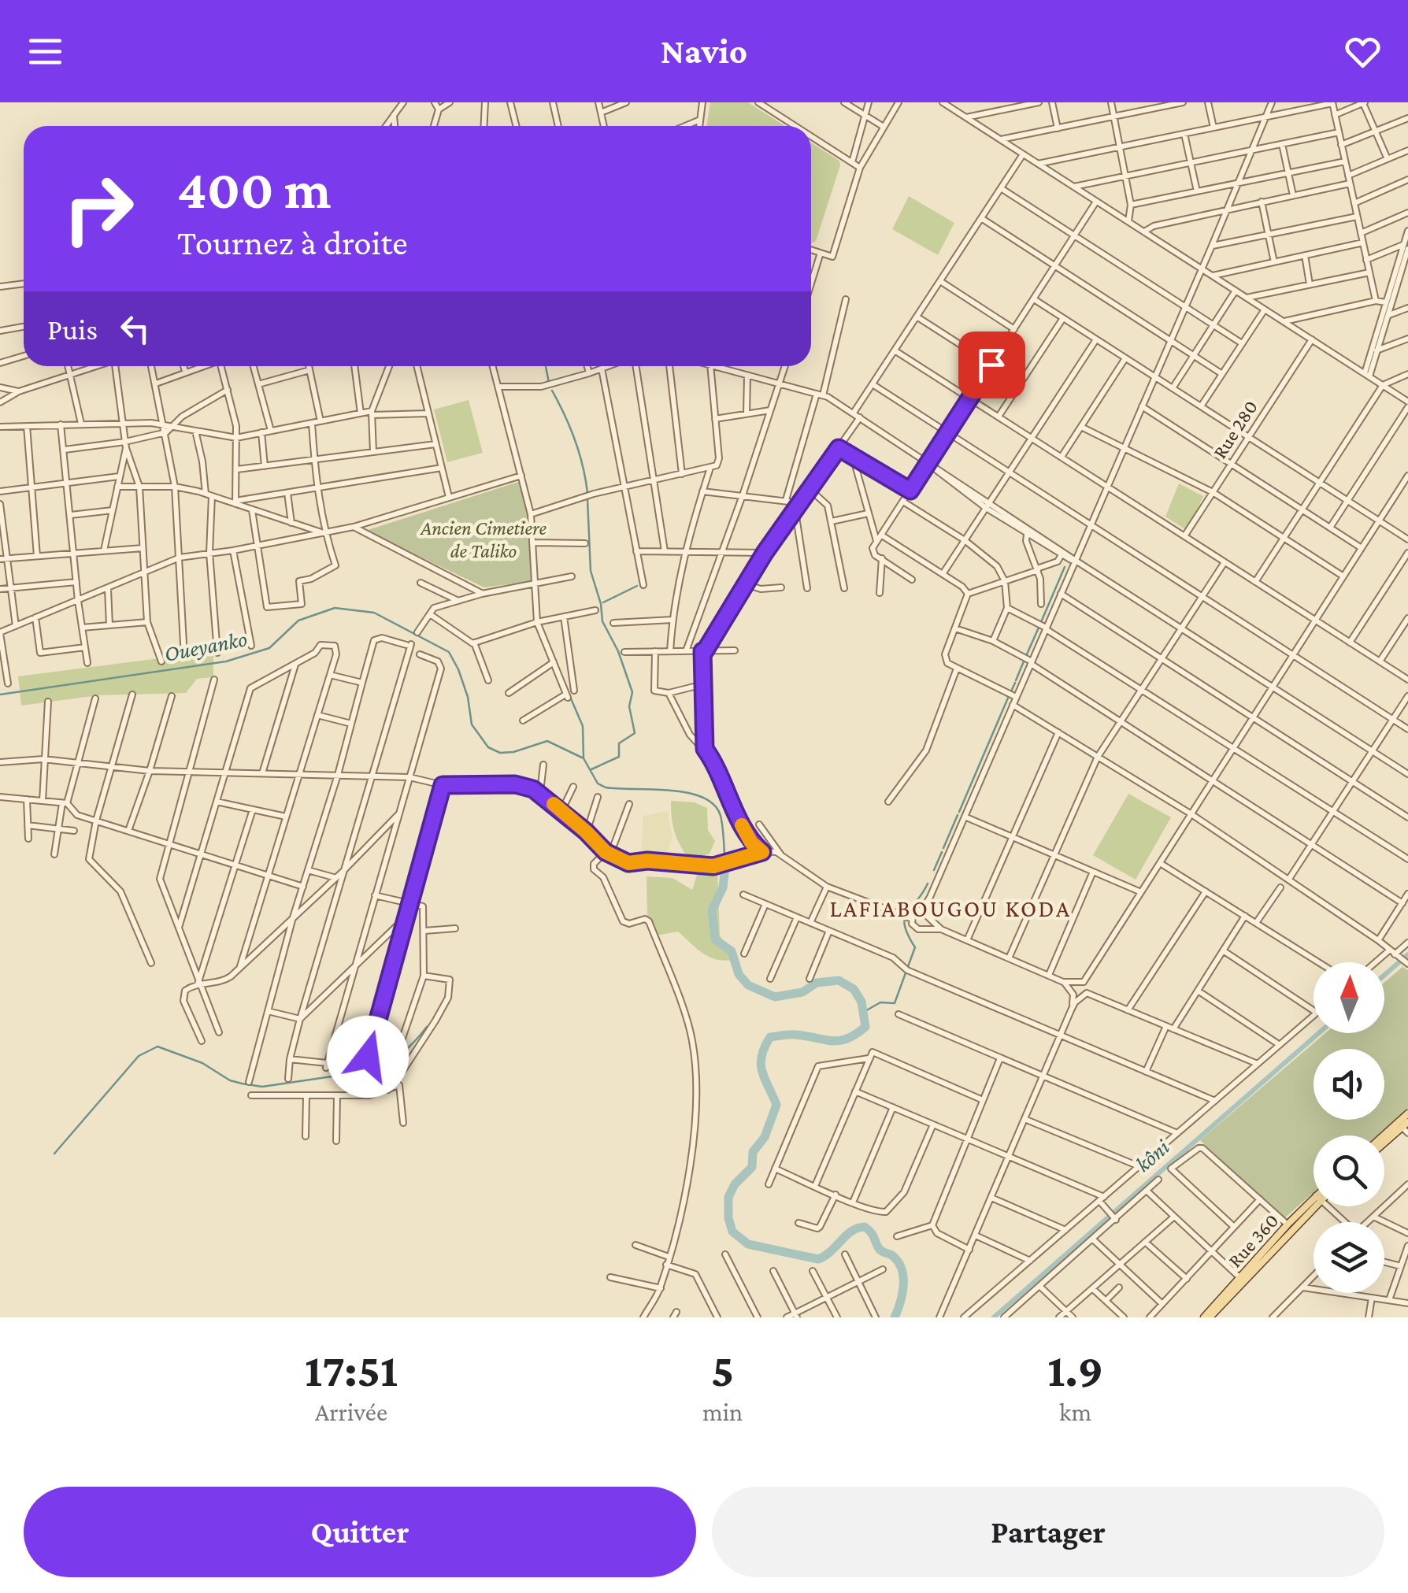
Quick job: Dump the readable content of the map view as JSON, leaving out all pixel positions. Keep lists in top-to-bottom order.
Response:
{
  "streets": {
    "main road": ["Rue 360"],
    "street": ["Rue 280"]
  },
  "districts": ["LAFIABOUGOU KODA"],
  "water": ["Oueyanko", "kôni"],
  "parks": ["Ancien Cimetiere de Taliko"],
  "north": "top",
  "page": {
    "header": "Navio",
    "turn": ["400 m", "Tournez à droite"],
    "then": "Puis",
    "eta": [
      "17:51",
      "Arrivée",
      "5",
      "min",
      "1.9",
      "km"
    ],
    "buttons": ["Quitter", "Partager"]
  }
}
